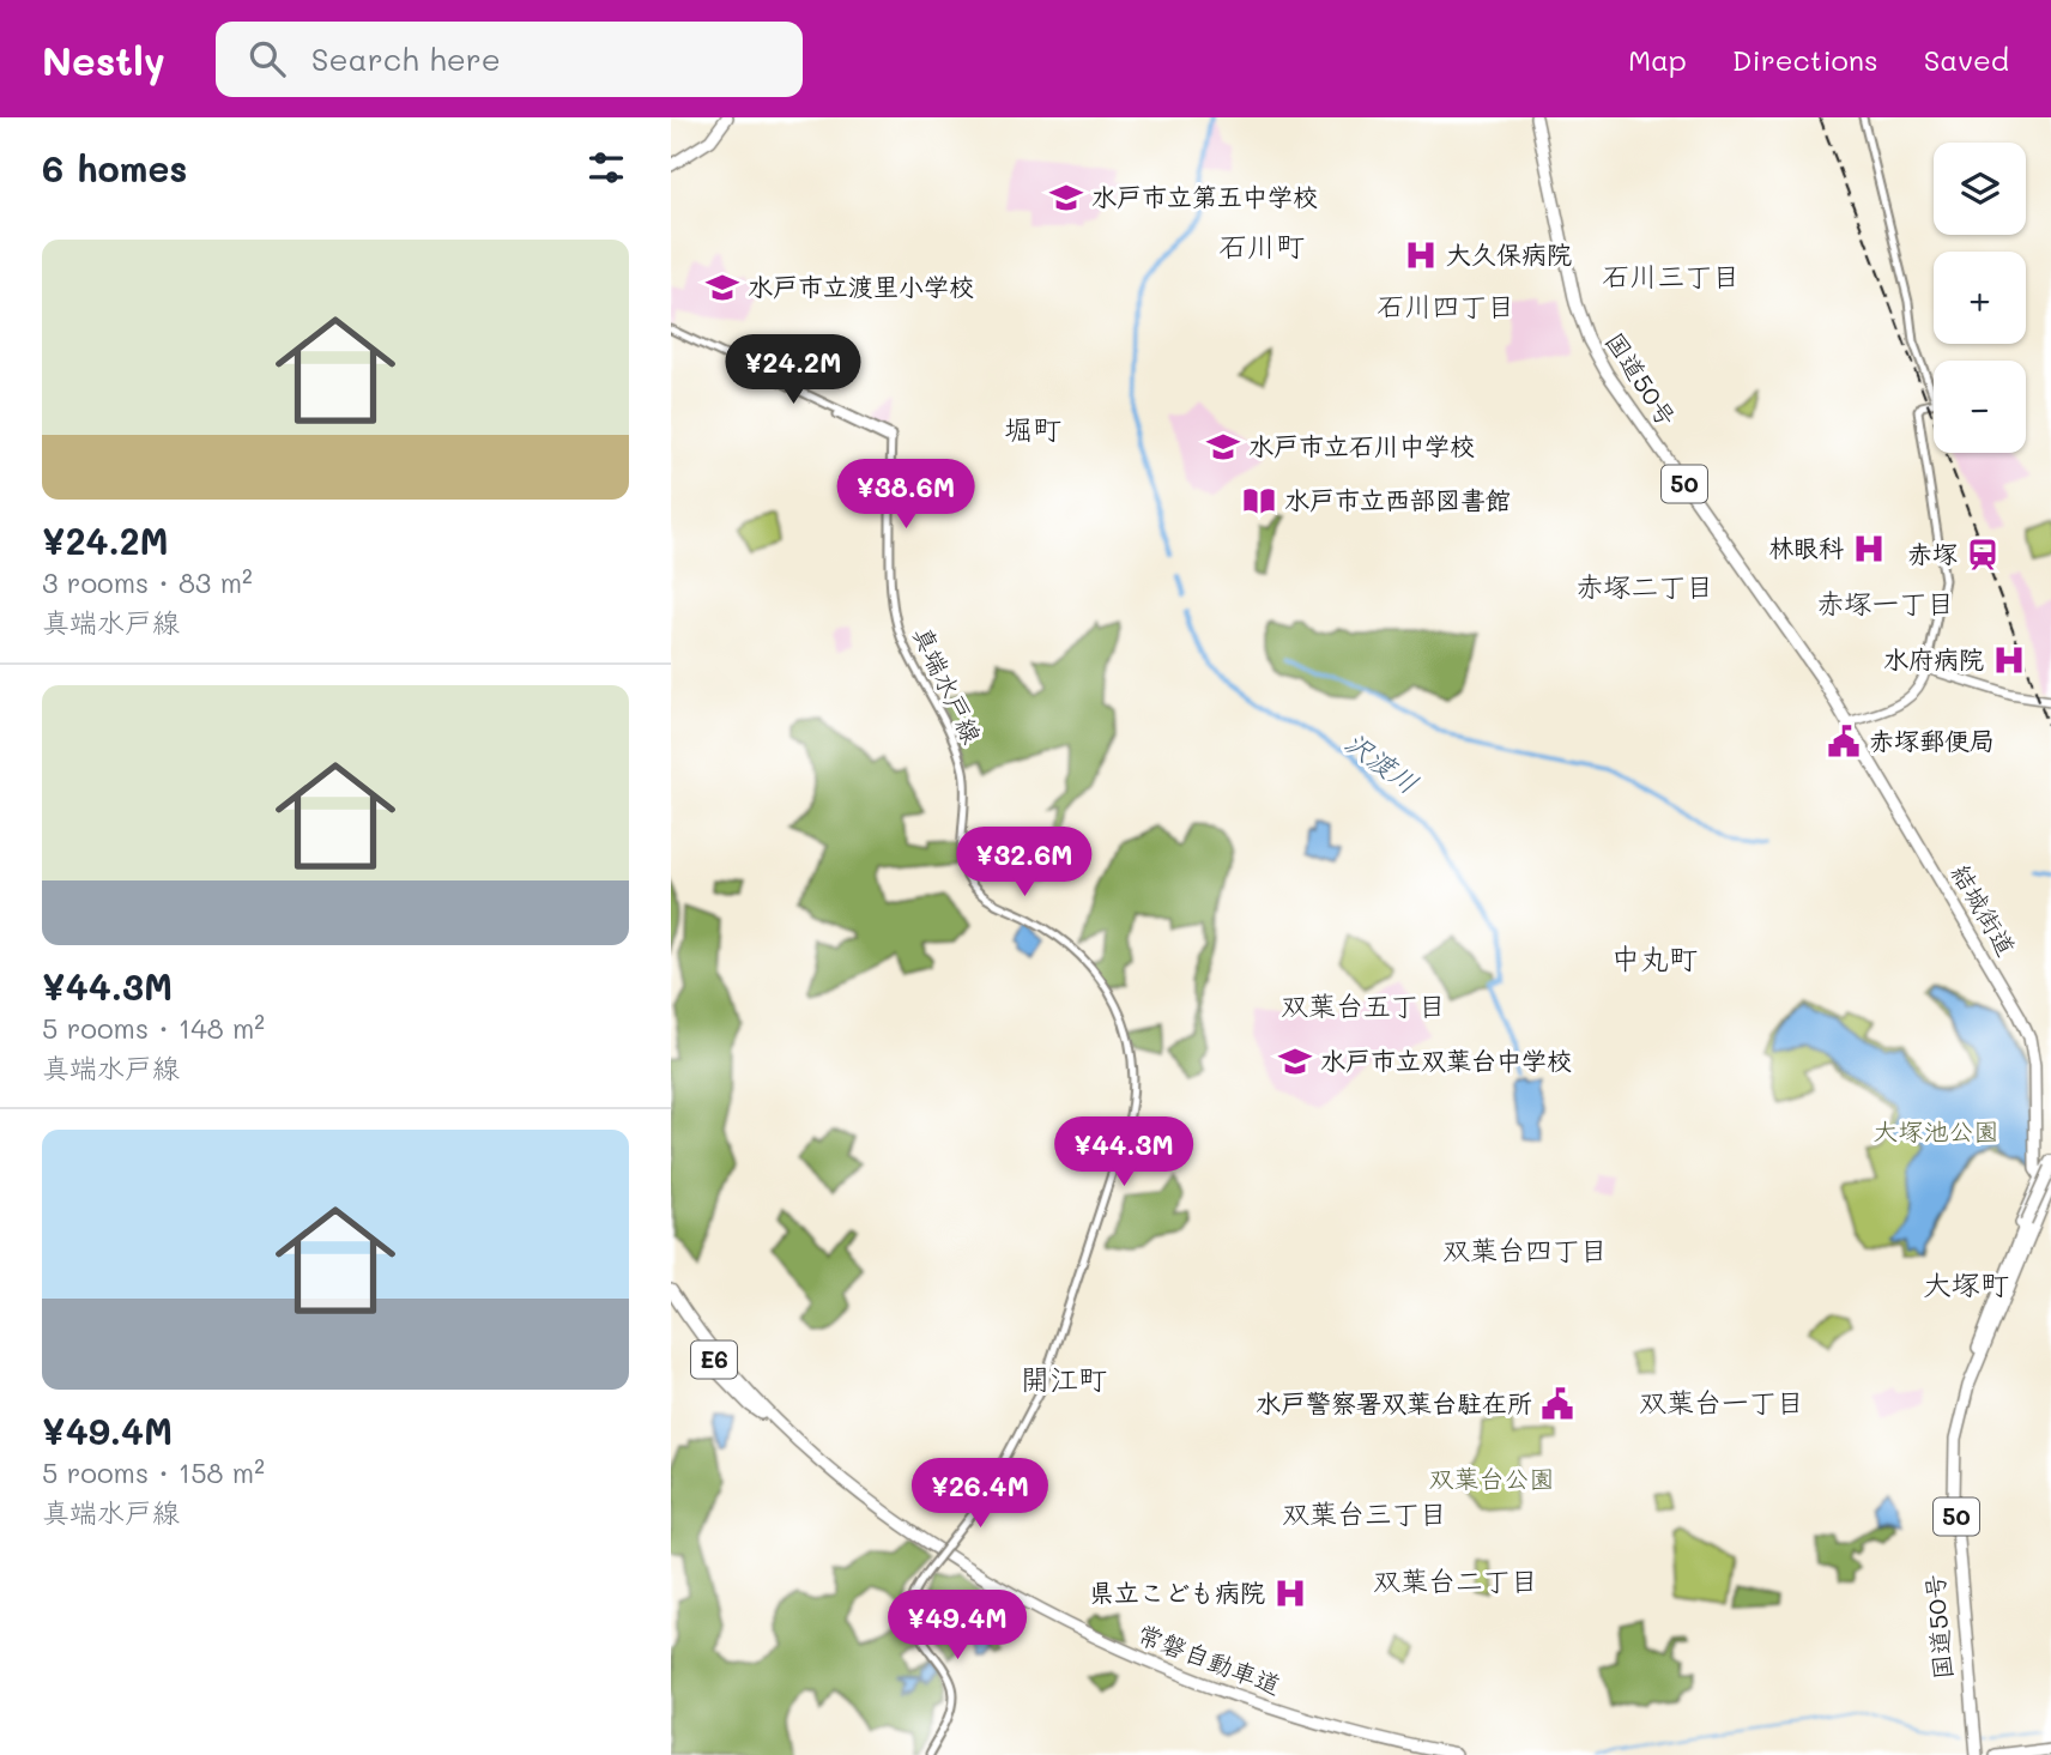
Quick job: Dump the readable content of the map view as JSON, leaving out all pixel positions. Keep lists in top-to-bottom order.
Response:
{
  "streets": {
    "highway": [
      "国道50号",
      "50",
      "結城街道",
      "E6",
      "常磐自動車道"
    ],
    "main road": ["真端水戸線"]
  },
  "crossings": [
    ["国道50号", "50"],
    ["国道50号", "結城街道"],
    ["50", "結城街道"]
  ],
  "districts": [
    "石川町",
    "石川三丁目",
    "石川四丁目",
    "堀町",
    "赤塚二丁目",
    "赤塚一丁目",
    "中丸町",
    "双葉台五丁目",
    "双葉台四丁目",
    "大塚町",
    "開江町",
    "双葉台一丁目",
    "双葉台三丁目",
    "双葉台二丁目"
  ],
  "water": ["沢渡川"],
  "parks": ["大塚池公園", "双葉台公園"],
  "places": {
    "school or university": [
      "水戸市立第五中学校",
      "水戸市立渡里小学校",
      "水戸市立石川中学校",
      "水戸市立双葉台中学校"
    ],
    "hospital": [
      "大久保病院",
      "林眼科",
      "水府病院",
      "県立こども病院"
    ],
    "library": ["水戸市立西部図書館"],
    "station": ["赤塚"],
    "public building": ["赤塚郵便局", "水戸警察署双葉台駐在所"]
  },
  "page": {
    "header": "Nestly",
    "search": "Search here",
    "nav": ["Map", "Directions", "Saved"],
    "heading": "6 homes",
    "map_buttons": ["+", "−"],
    "list": [
      {
        "name": "¥24.2M",
        "note": "3 rooms · 83 m² · 真端水戸線"
      },
      {
        "name": "¥44.3M",
        "note": "5 rooms · 148 m² · 真端水戸線"
      },
      {
        "name": "¥49.4M",
        "note": "5 rooms · 158 m² · 真端水戸線"
      }
    ],
    "price": [
      "¥24.2M",
      "¥38.6M",
      "¥32.6M",
      "¥44.3M",
      "¥26.4M",
      "¥49.4M"
    ]
  }
}
